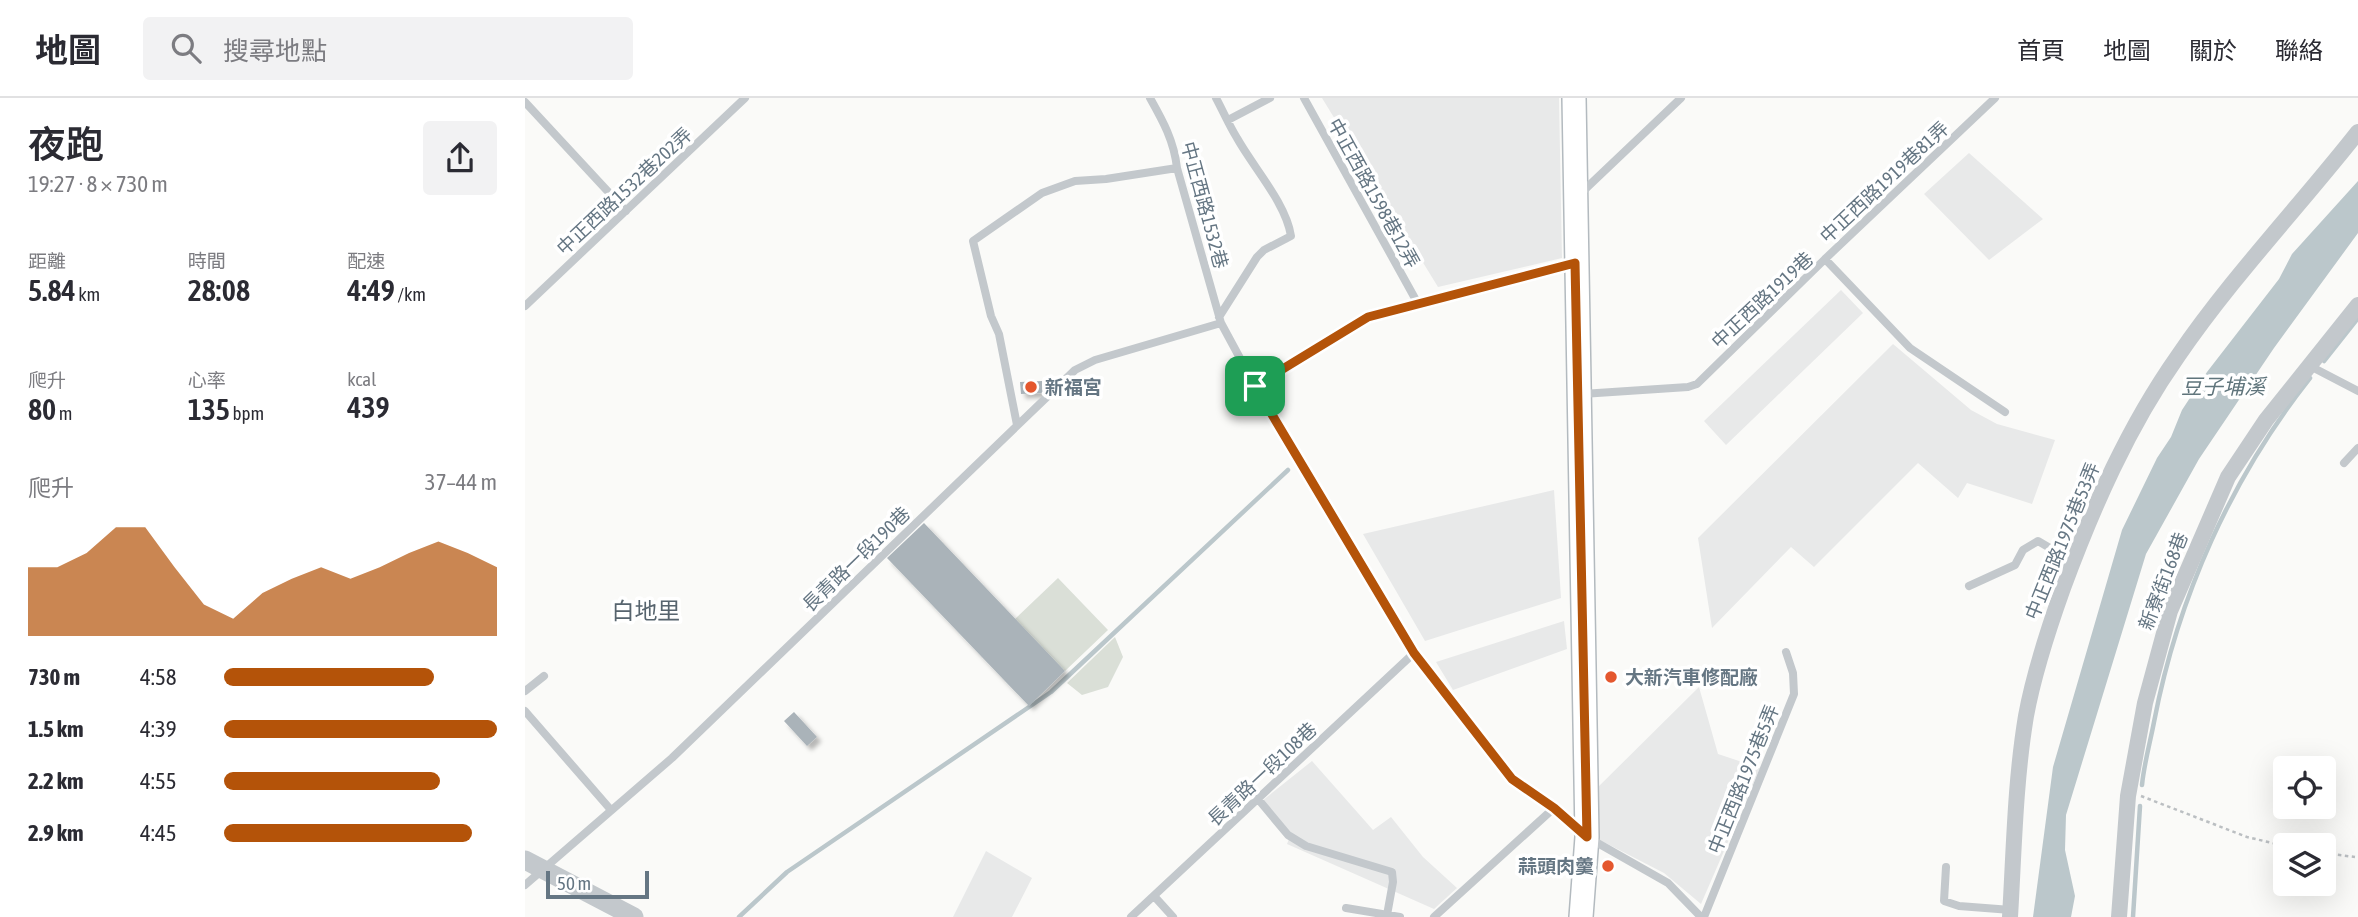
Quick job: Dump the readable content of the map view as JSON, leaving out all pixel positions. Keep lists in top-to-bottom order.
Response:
{
  "streets": {
    "street": ["中正西路1975巷53弄", "新寮街168巷"],
    "lane": [
      "中正西路1919巷81弄",
      "中正西路1532巷202弄",
      "中正西路1598巷12弄",
      "中正西路1532巷",
      "中正西路1919巷",
      "長青路一段190巷",
      "長青路一段108巷",
      "中正西路1975巷5弄"
    ]
  },
  "crossings": [
    ["中正西路1919巷81弄", "中正西路1919巷"],
    ["中正西路1532巷", "長青路一段190巷"],
    ["中正西路1532巷", "長青路一段108巷"],
    ["中正西路1532巷", "中正西路1975巷5弄"]
  ],
  "districts": ["白地里"],
  "water": ["豆子埔溪"],
  "places": ["新福宮", "大新汽車修配廠", "蒜頭肉羹"],
  "scale_bar": "50 m",
  "page": {
    "header": "地圖",
    "search": "搜尋地點",
    "nav": [
      "首頁",
      "地圖",
      "關於",
      "聯絡"
    ],
    "heading": ["夜跑", "19:27 · 8 × 730 m"],
    "stats": [
      ["距離", "5.84 km"],
      ["時間", "28:08"],
      ["配速", "4:49 /km"],
      ["爬升", "80 m"],
      ["心率", "135 bpm"],
      ["kcal", "439"]
    ],
    "chart": ["爬升", "37–44 m"],
    "list": [
      {
        "name": "730 m",
        "note": "4:58"
      },
      {
        "name": "1.5 km",
        "note": "4:39"
      },
      {
        "name": "2.2 km",
        "note": "4:55"
      },
      {
        "name": "2.9 km",
        "note": "4:45"
      }
    ],
    "scale": "50 m"
  }
}
